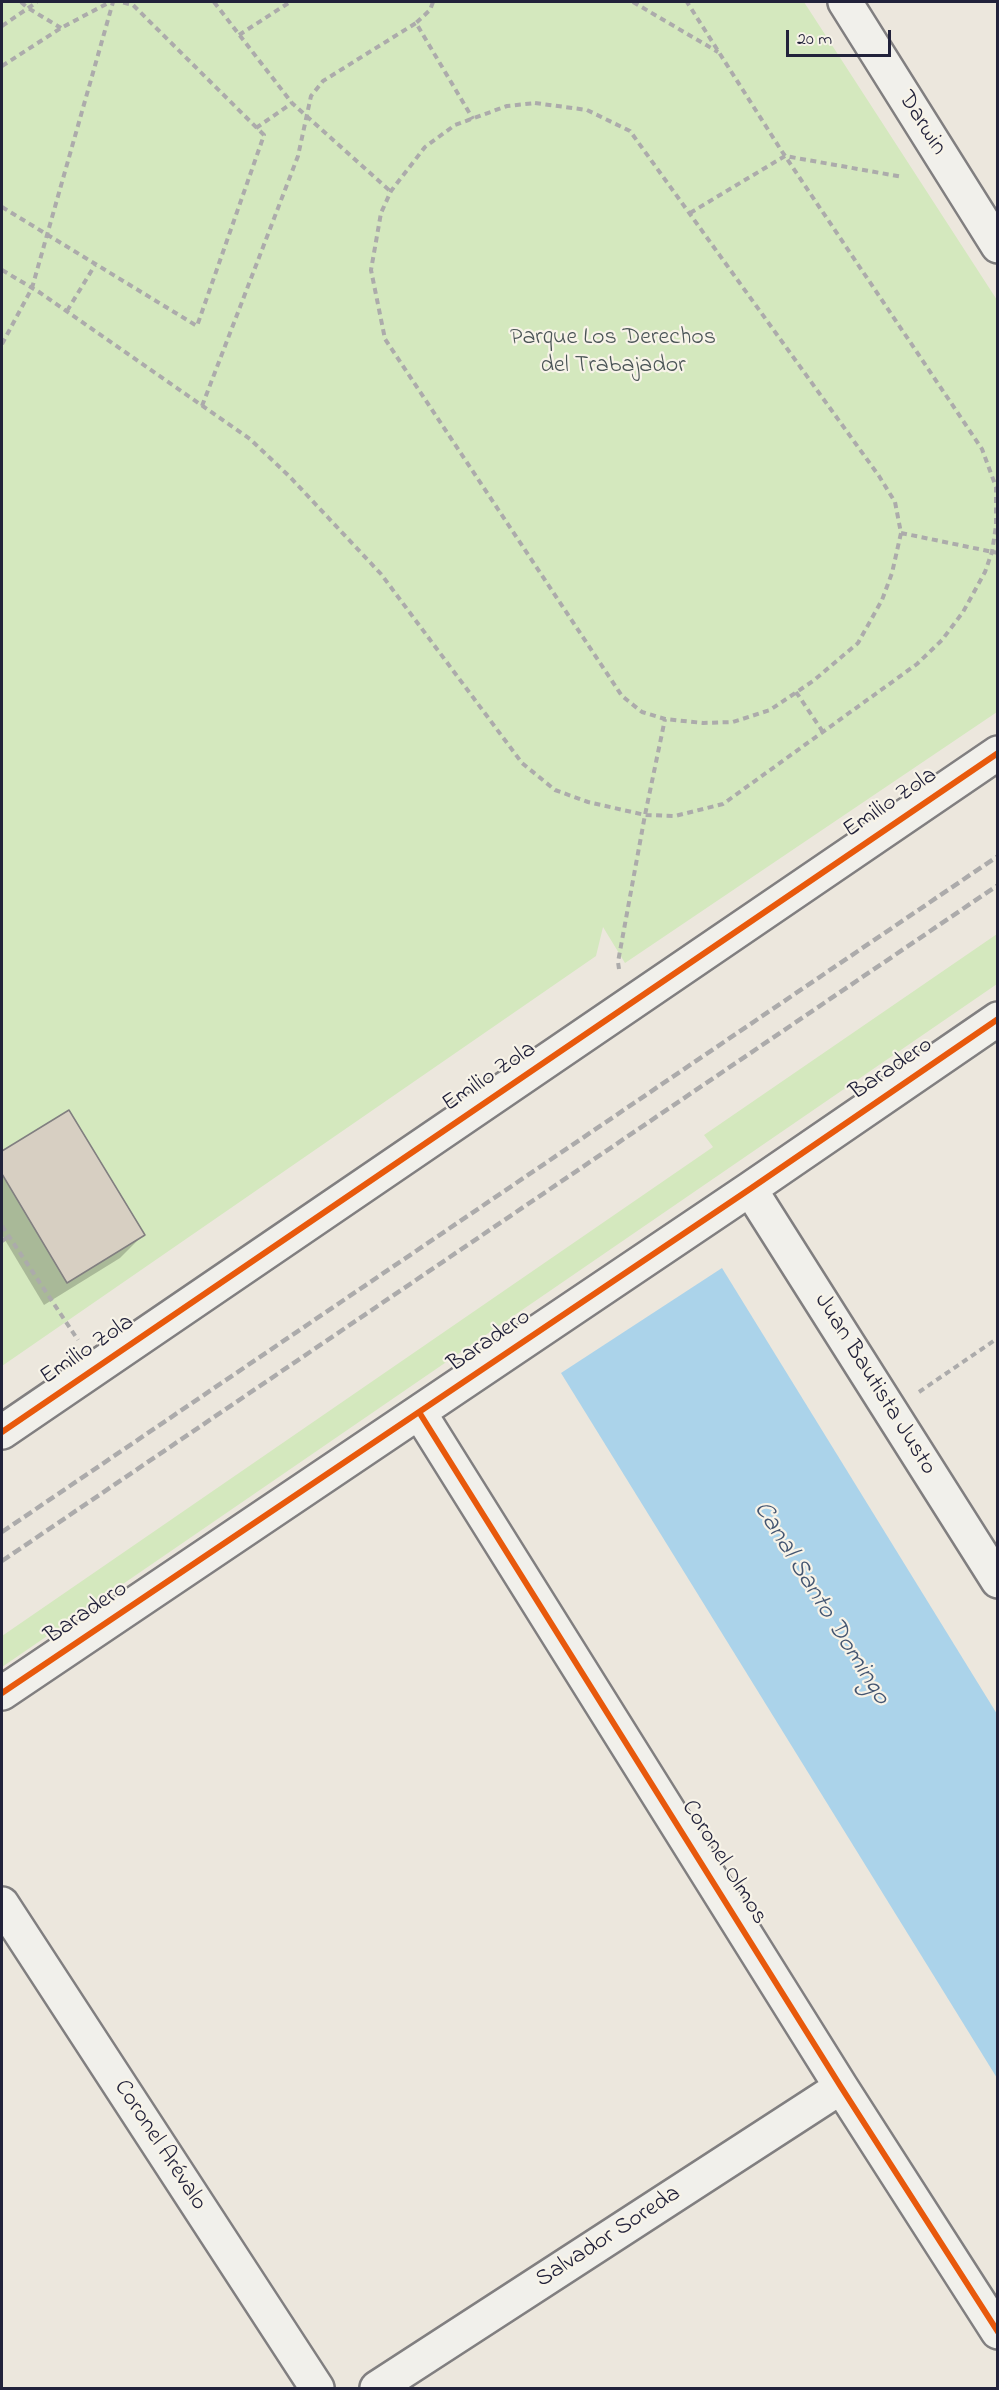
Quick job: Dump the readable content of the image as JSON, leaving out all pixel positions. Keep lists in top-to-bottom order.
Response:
{
  "streets": {
    "street": [
      "Darwin",
      "Emilio Zola",
      "Baradero",
      "Juan Bautista Justo",
      "Coronel Olmos",
      "Coronel Arévalo",
      "Salvador Soreda"
    ]
  },
  "crossings": [
    ["Baradero", "Juan Bautista Justo"],
    ["Baradero", "Coronel Olmos"],
    ["Coronel Olmos", "Salvador Soreda"]
  ],
  "water": ["Canal Santo Domingo"],
  "parks": ["Parque Los Derechos del Trabajador"],
  "scale_bar": "20 m"
}
